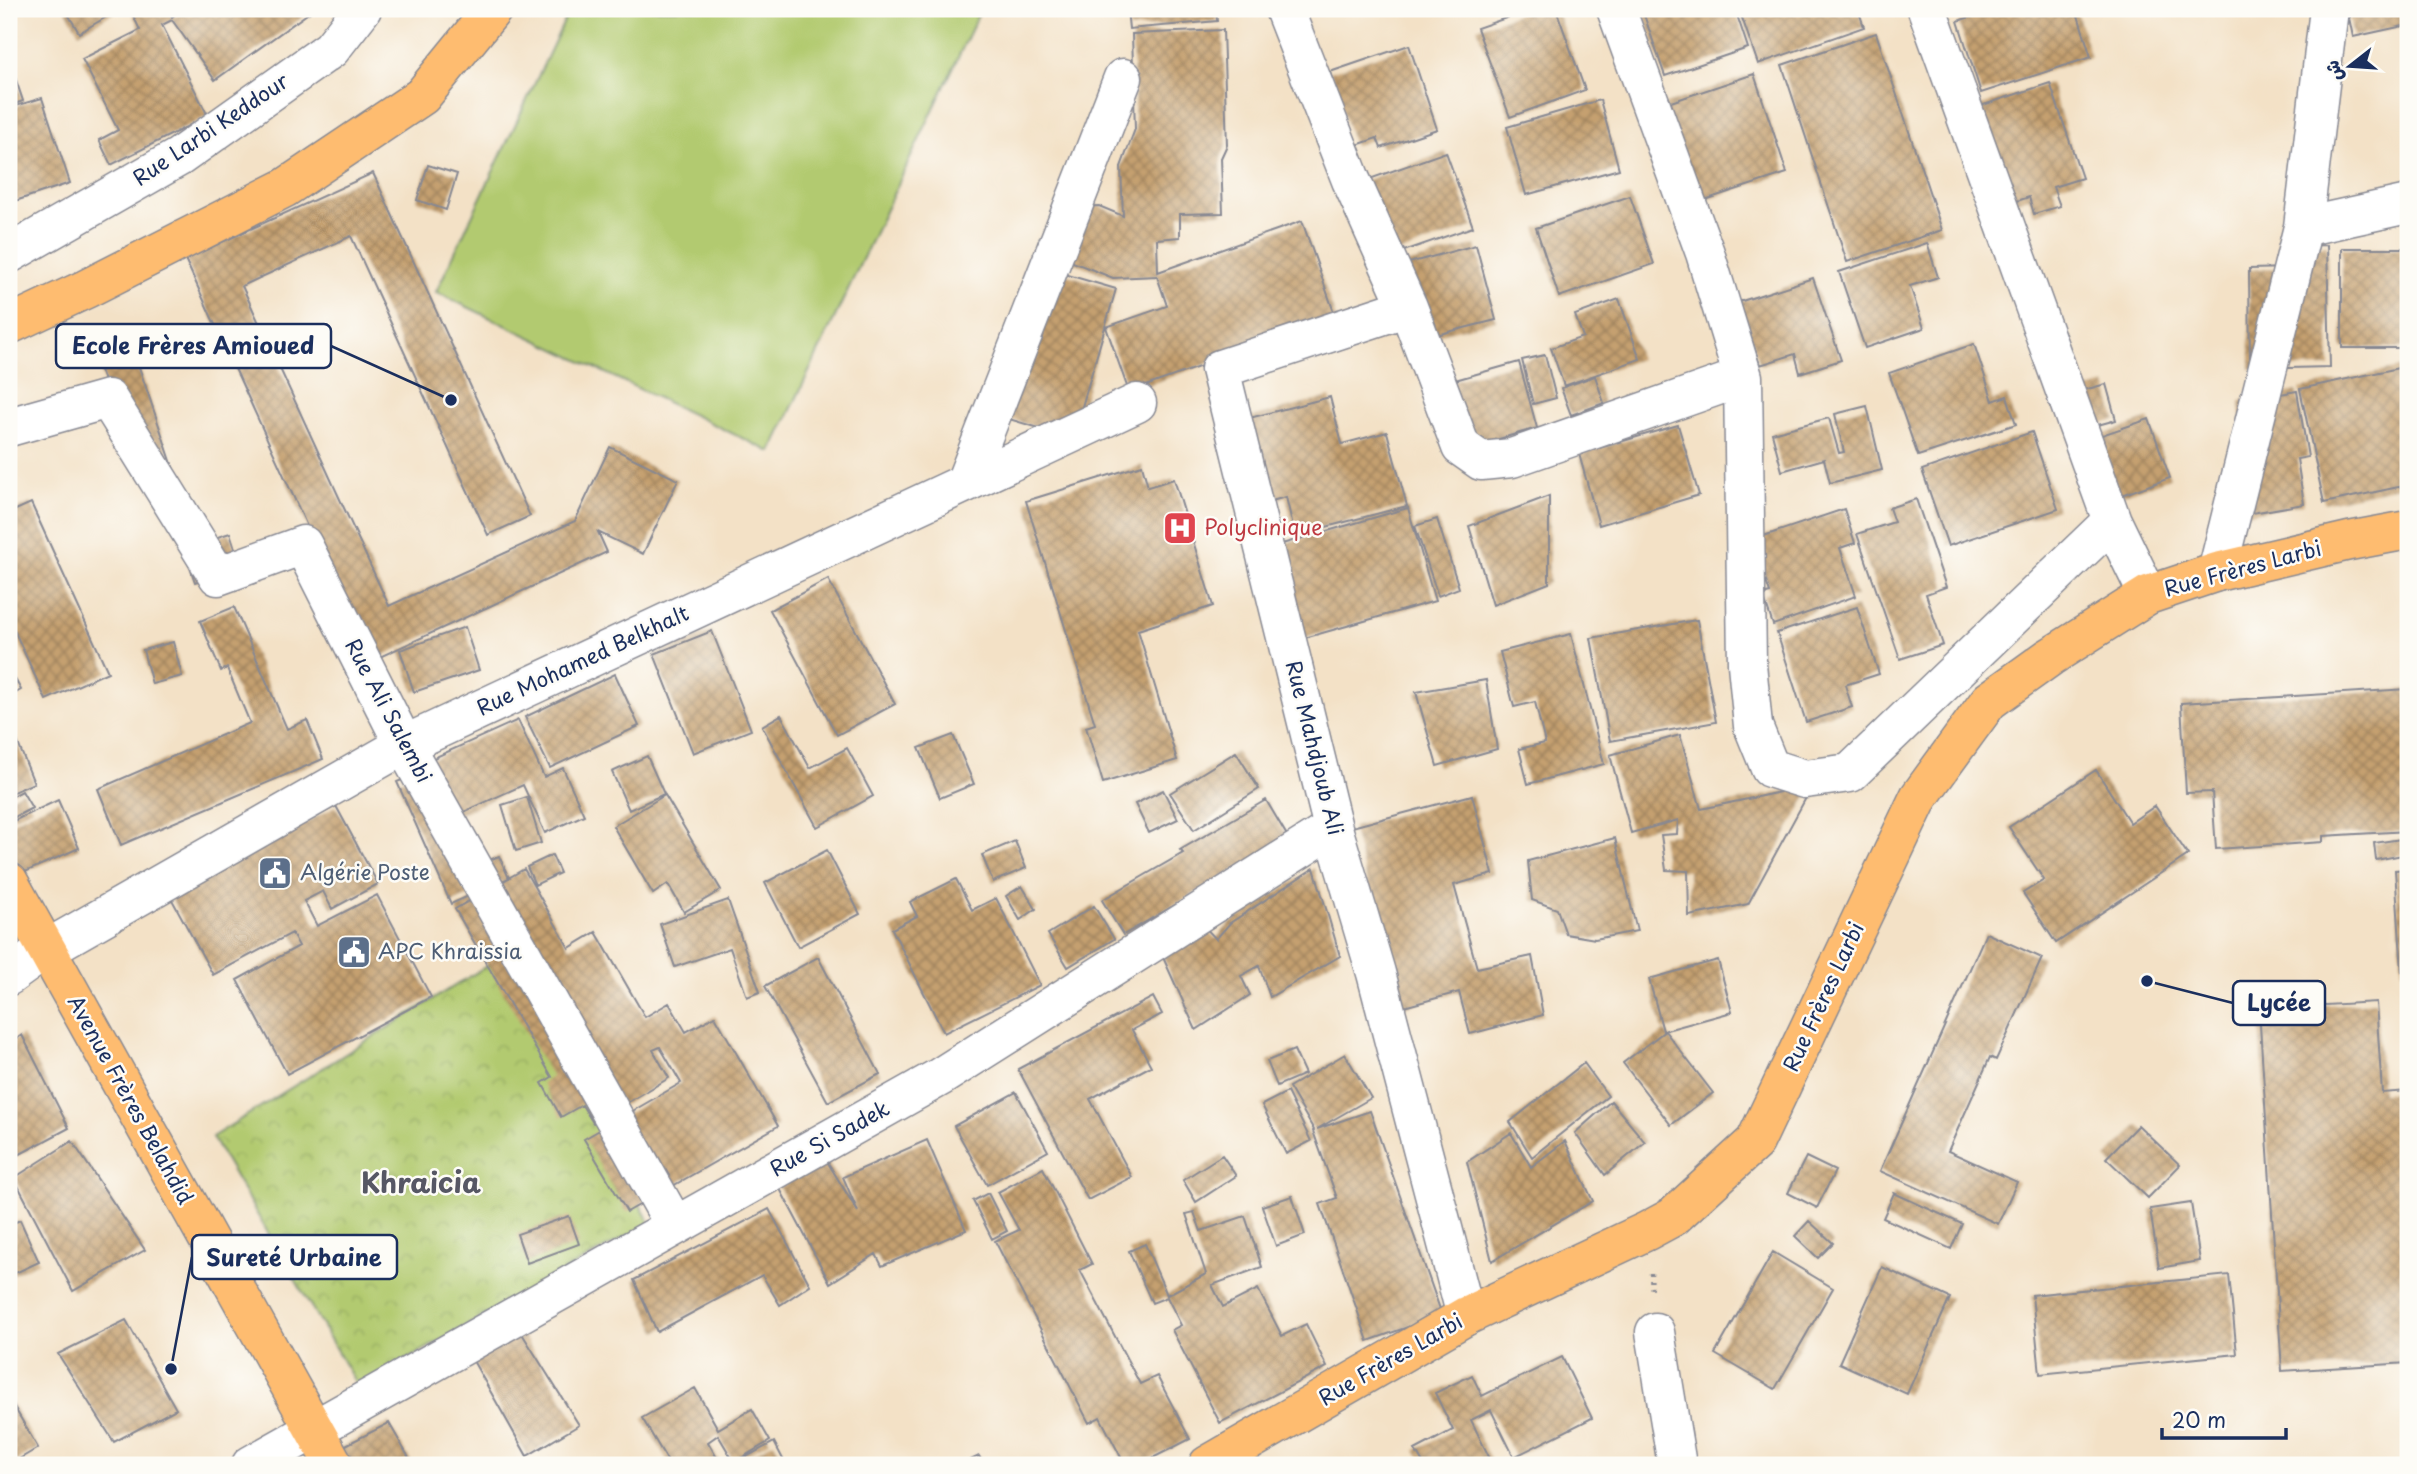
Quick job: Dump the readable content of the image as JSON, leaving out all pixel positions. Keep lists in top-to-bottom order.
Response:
{
  "streets": {
    "main road": ["Rue Frères Larbi", "Avenue Frères Belahdid"],
    "street": [
      "Rue Larbi Keddour",
      "Rue Mohamed Belkhalt",
      "Rue Ali Salembi",
      "Rue Mahdjoub Ali",
      "Rue Si Sadek"
    ]
  },
  "crossings": [
    ["Rue Frères Larbi", "Rue Mahdjoub Ali"],
    ["Rue Mohamed Belkhalt", "Rue Ali Salembi"],
    ["Rue Mohamed Belkhalt", "Avenue Frères Belahdid"],
    ["Rue Ali Salembi", "Rue Si Sadek"],
    ["Rue Mahdjoub Ali", "Rue Si Sadek"],
    ["Avenue Frères Belahdid", "Rue Si Sadek"]
  ],
  "districts": ["Khraicia"],
  "places": {
    "other": ["Ecole Frères Amioued", "Lycée", "Sureté Urbaine"],
    "hospital": ["Polyclinique"],
    "public building": ["Algérie Poste", "APC Khraissia"]
  },
  "scale_bar": "20 m",
  "north": "left"
}
